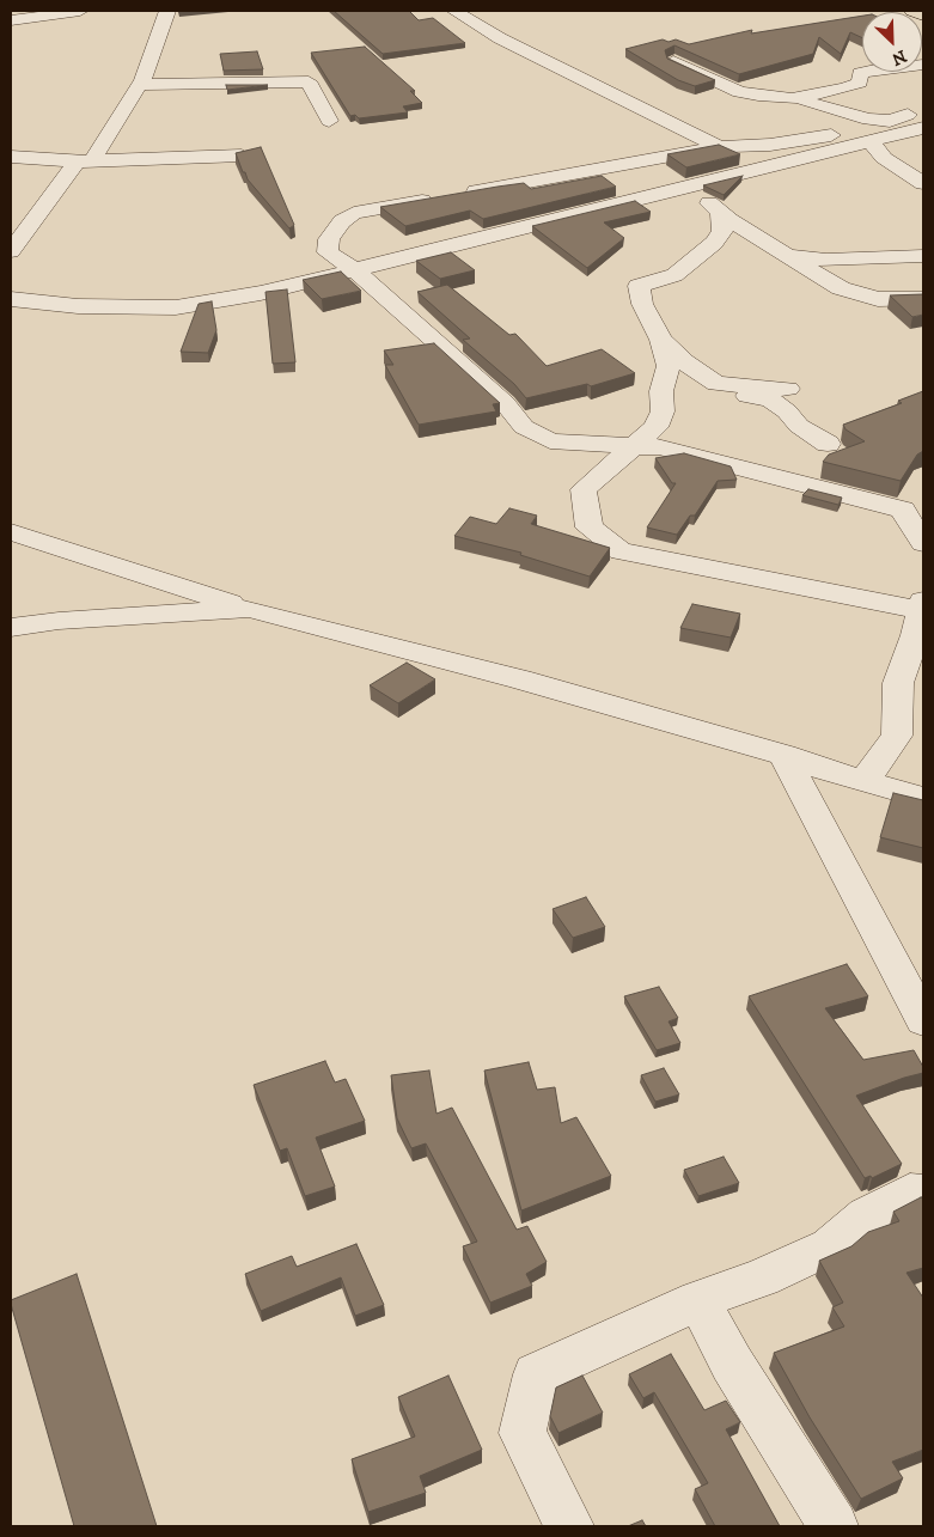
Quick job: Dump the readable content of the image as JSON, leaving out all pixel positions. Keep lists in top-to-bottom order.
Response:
{
  "north": "bottom right"
}
